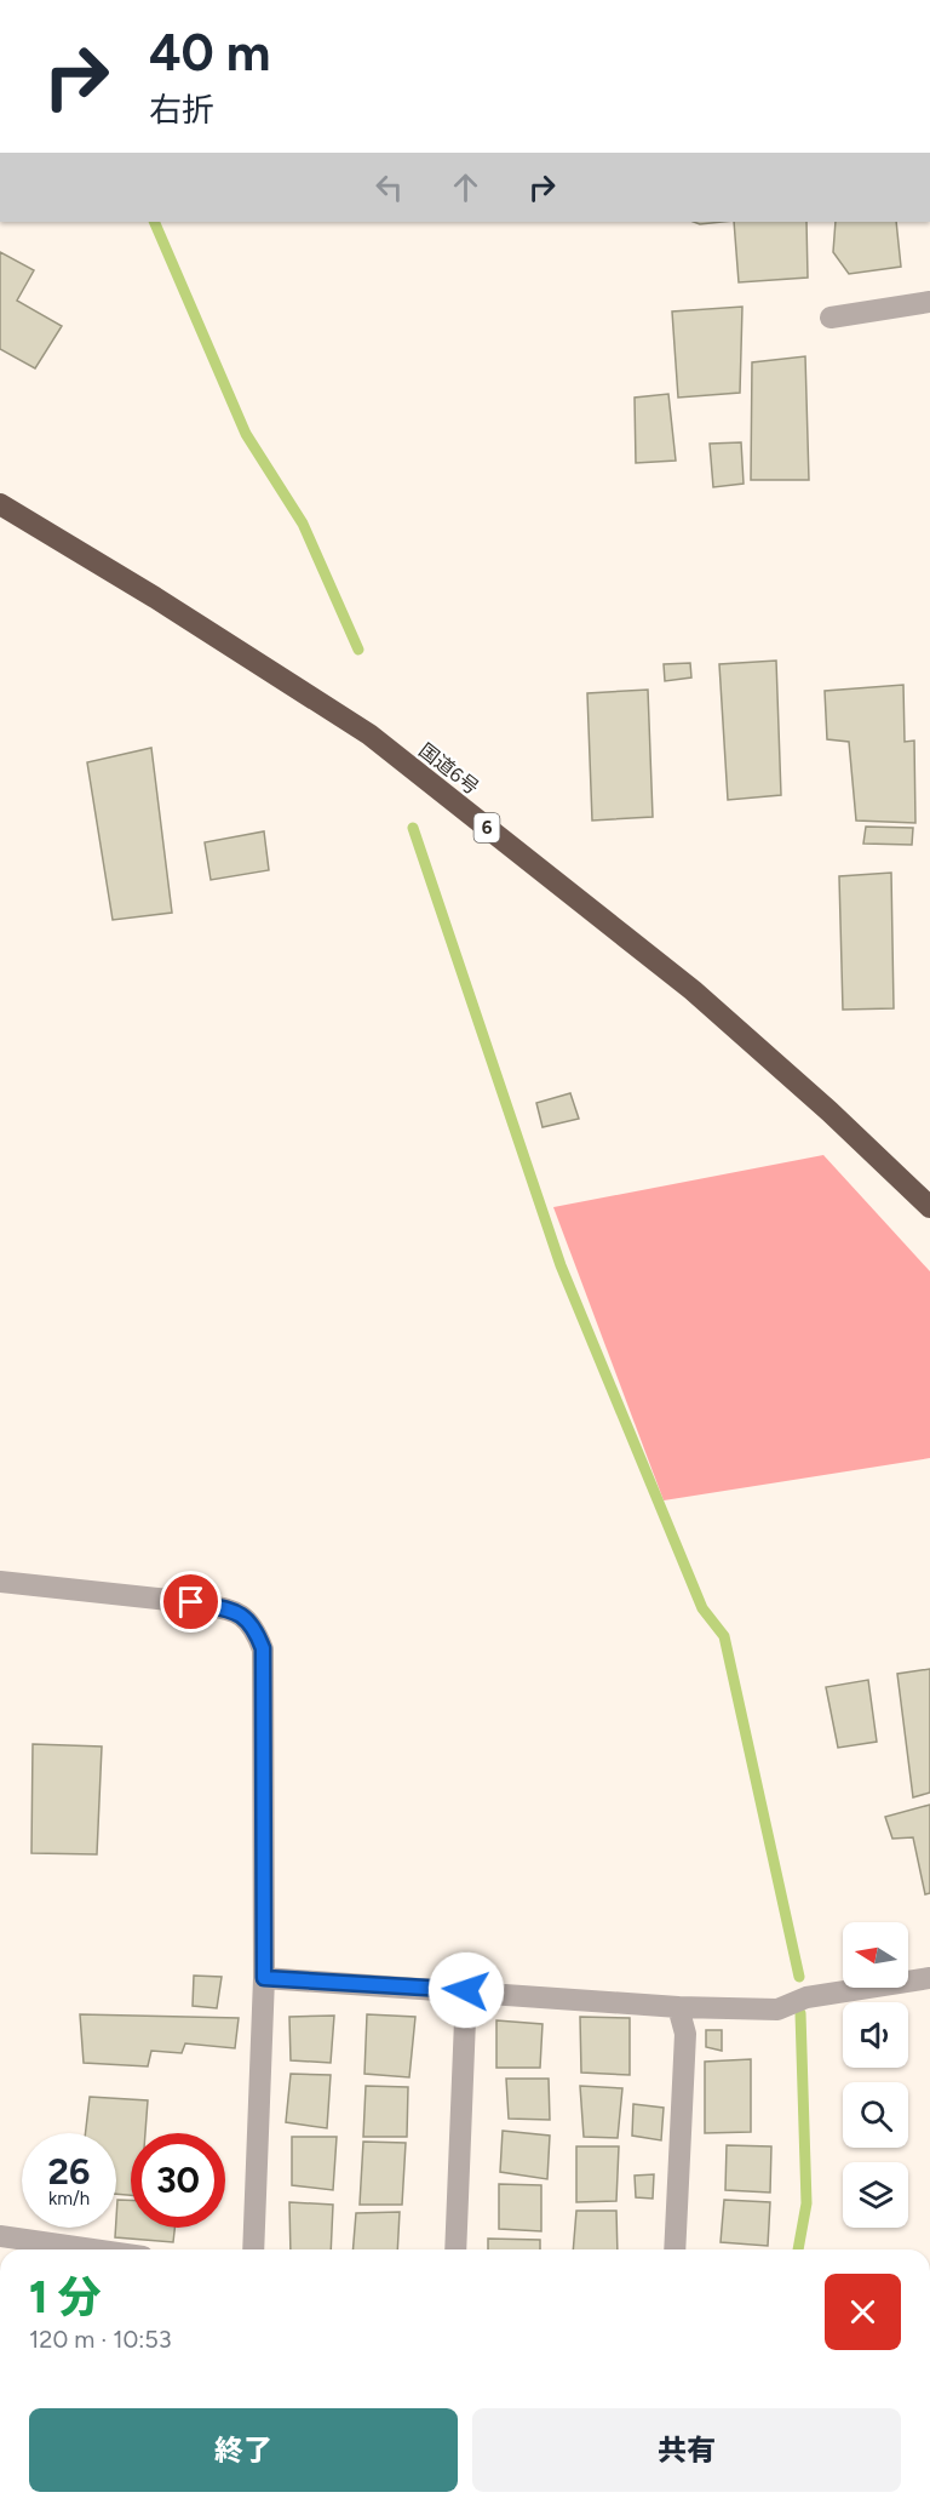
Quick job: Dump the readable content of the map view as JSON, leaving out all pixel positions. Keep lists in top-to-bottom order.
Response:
{
  "streets": {
    "highway": ["国道6号", "6"]
  },
  "north": "left",
  "page": {
    "turn": ["40 m", "右折"],
    "speed": "26 km/h",
    "limit": "30",
    "heading": ["1 分", "120 m · 10:53"],
    "buttons": ["終了", "共有"]
  }
}
